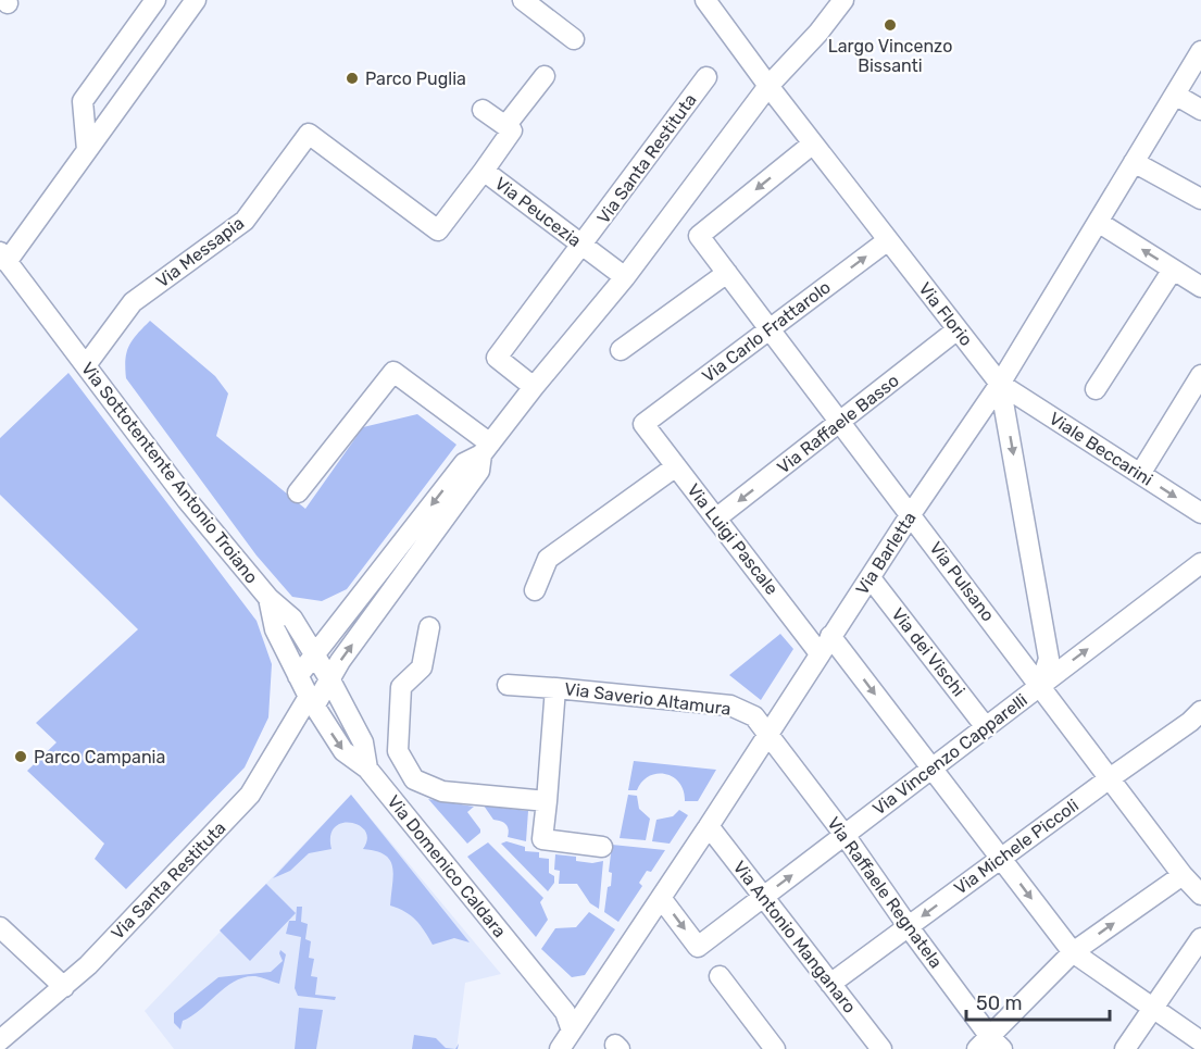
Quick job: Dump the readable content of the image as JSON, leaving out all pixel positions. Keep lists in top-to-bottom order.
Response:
{
  "streets": {
    "street": [
      "Via Santa Restituta",
      "Via Peucezia",
      "Via Messapia",
      "Via Florio",
      "Via Carlo Frattarolo",
      "Via Raffaele Basso",
      "Viale Beccarini",
      "Via Sottotentente Antonio Troiano",
      "Via Luigi Pascale",
      "Via Barletta",
      "Via Pulsano",
      "Via dei Vischi",
      "Via Saverio Altamura",
      "Via Vincenzo Capparelli",
      "Via Michele Piccoli",
      "Via Domenico Caldara",
      "Via Raffaele Regnatela",
      "Via Antonio Manganaro"
    ]
  },
  "crossings": [
    ["Via Santa Restituta", "Via Peucezia"],
    ["Via Santa Restituta", "Via Florio"],
    ["Via Santa Restituta", "Via Sottotentente Antonio Troiano"],
    ["Via Santa Restituta", "Via Domenico Caldara"],
    ["Via Peucezia", "Via Messapia"],
    ["Via Messapia", "Via Sottotentente Antonio Troiano"],
    ["Via Florio", "Via Carlo Frattarolo"],
    ["Via Florio", "Via Raffaele Basso"],
    ["Via Florio", "Viale Beccarini"],
    ["Via Florio", "Via Barletta"],
    ["Via Florio", "Via Pulsano"],
    ["Via Florio", "Via Vincenzo Capparelli"],
    ["Via Carlo Frattarolo", "Via Luigi Pascale"],
    ["Via Carlo Frattarolo", "Via Pulsano"],
    ["Via Raffaele Basso", "Via Luigi Pascale"],
    ["Via Raffaele Basso", "Via Pulsano"],
    ["Viale Beccarini", "Via Barletta"],
    ["Via Sottotentente Antonio Troiano", "Via Domenico Caldara"],
    ["Via Luigi Pascale", "Via Barletta"],
    ["Via Barletta", "Via Pulsano"],
    ["Via Barletta", "Via dei Vischi"],
    ["Via Barletta", "Via Saverio Altamura"],
    ["Via Barletta", "Via Vincenzo Capparelli"],
    ["Via Barletta", "Via Domenico Caldara"],
    ["Via Barletta", "Via Raffaele Regnatela"],
    ["Via Barletta", "Via Antonio Manganaro"],
    ["Via Pulsano", "Via Vincenzo Capparelli"],
    ["Via Pulsano", "Via Michele Piccoli"],
    ["Via dei Vischi", "Via Vincenzo Capparelli"],
    ["Via Saverio Altamura", "Via Raffaele Regnatela"],
    ["Via Vincenzo Capparelli", "Via Raffaele Regnatela"],
    ["Via Vincenzo Capparelli", "Via Antonio Manganaro"],
    ["Via Michele Piccoli", "Via Raffaele Regnatela"],
    ["Via Michele Piccoli", "Via Antonio Manganaro"]
  ],
  "one_way": [
    "Via Florio",
    "Via Carlo Frattarolo",
    "Via Raffaele Basso",
    "Via Vincenzo Capparelli"
  ],
  "places": ["Largo Vincenzo Bissanti", "Parco Puglia", "Parco Campania"],
  "scale_bar": "50 m"
}
